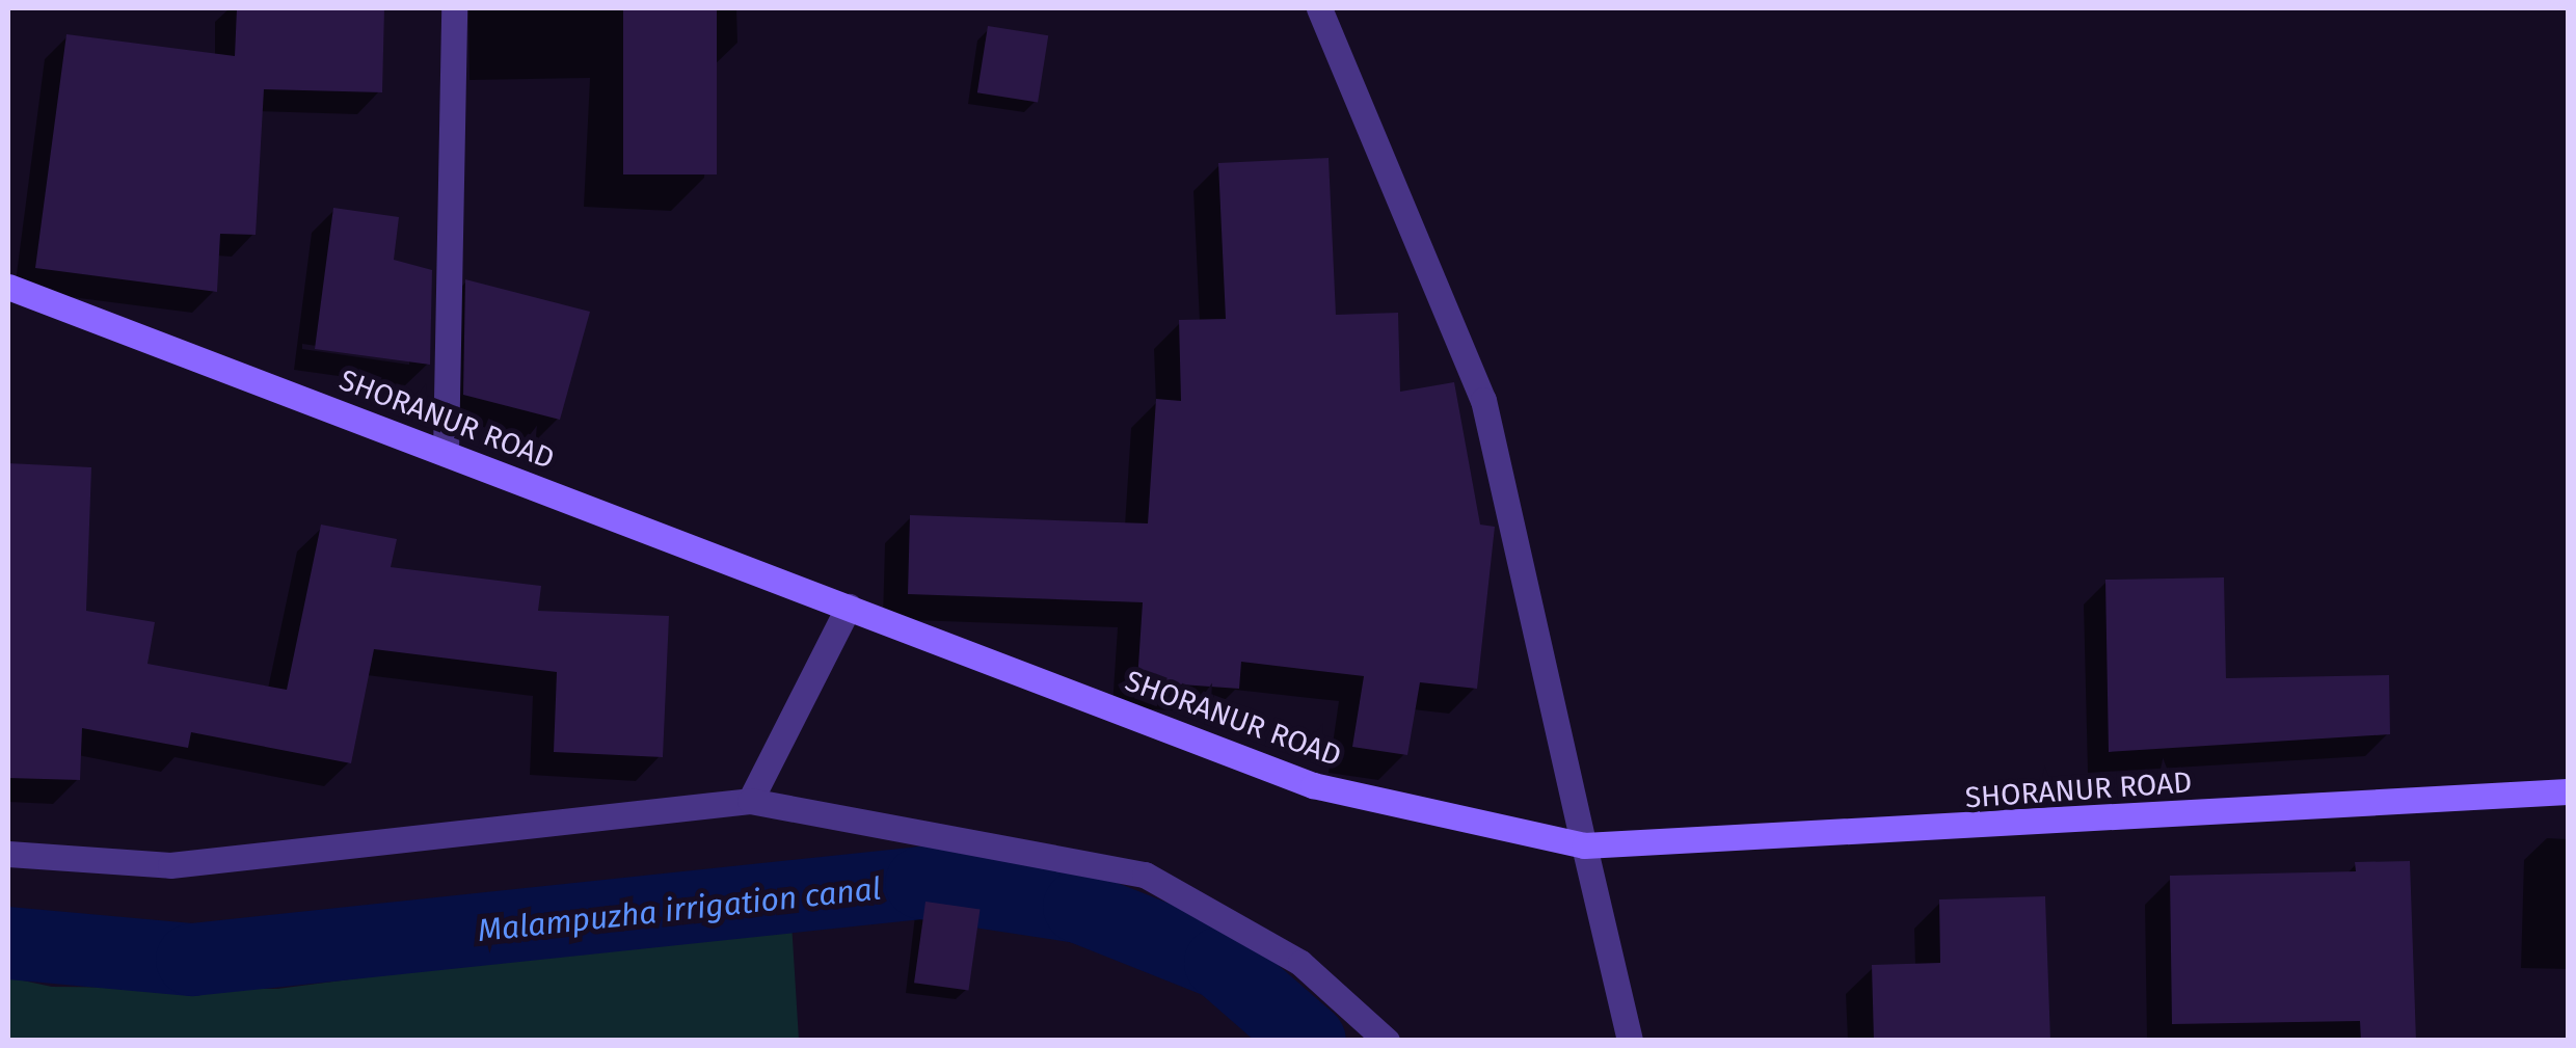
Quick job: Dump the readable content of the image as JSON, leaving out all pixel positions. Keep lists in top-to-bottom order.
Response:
{
  "streets": {
    "main road": ["SHORANUR ROAD"]
  },
  "water": ["Malampuzha irrigation canal"]
}
